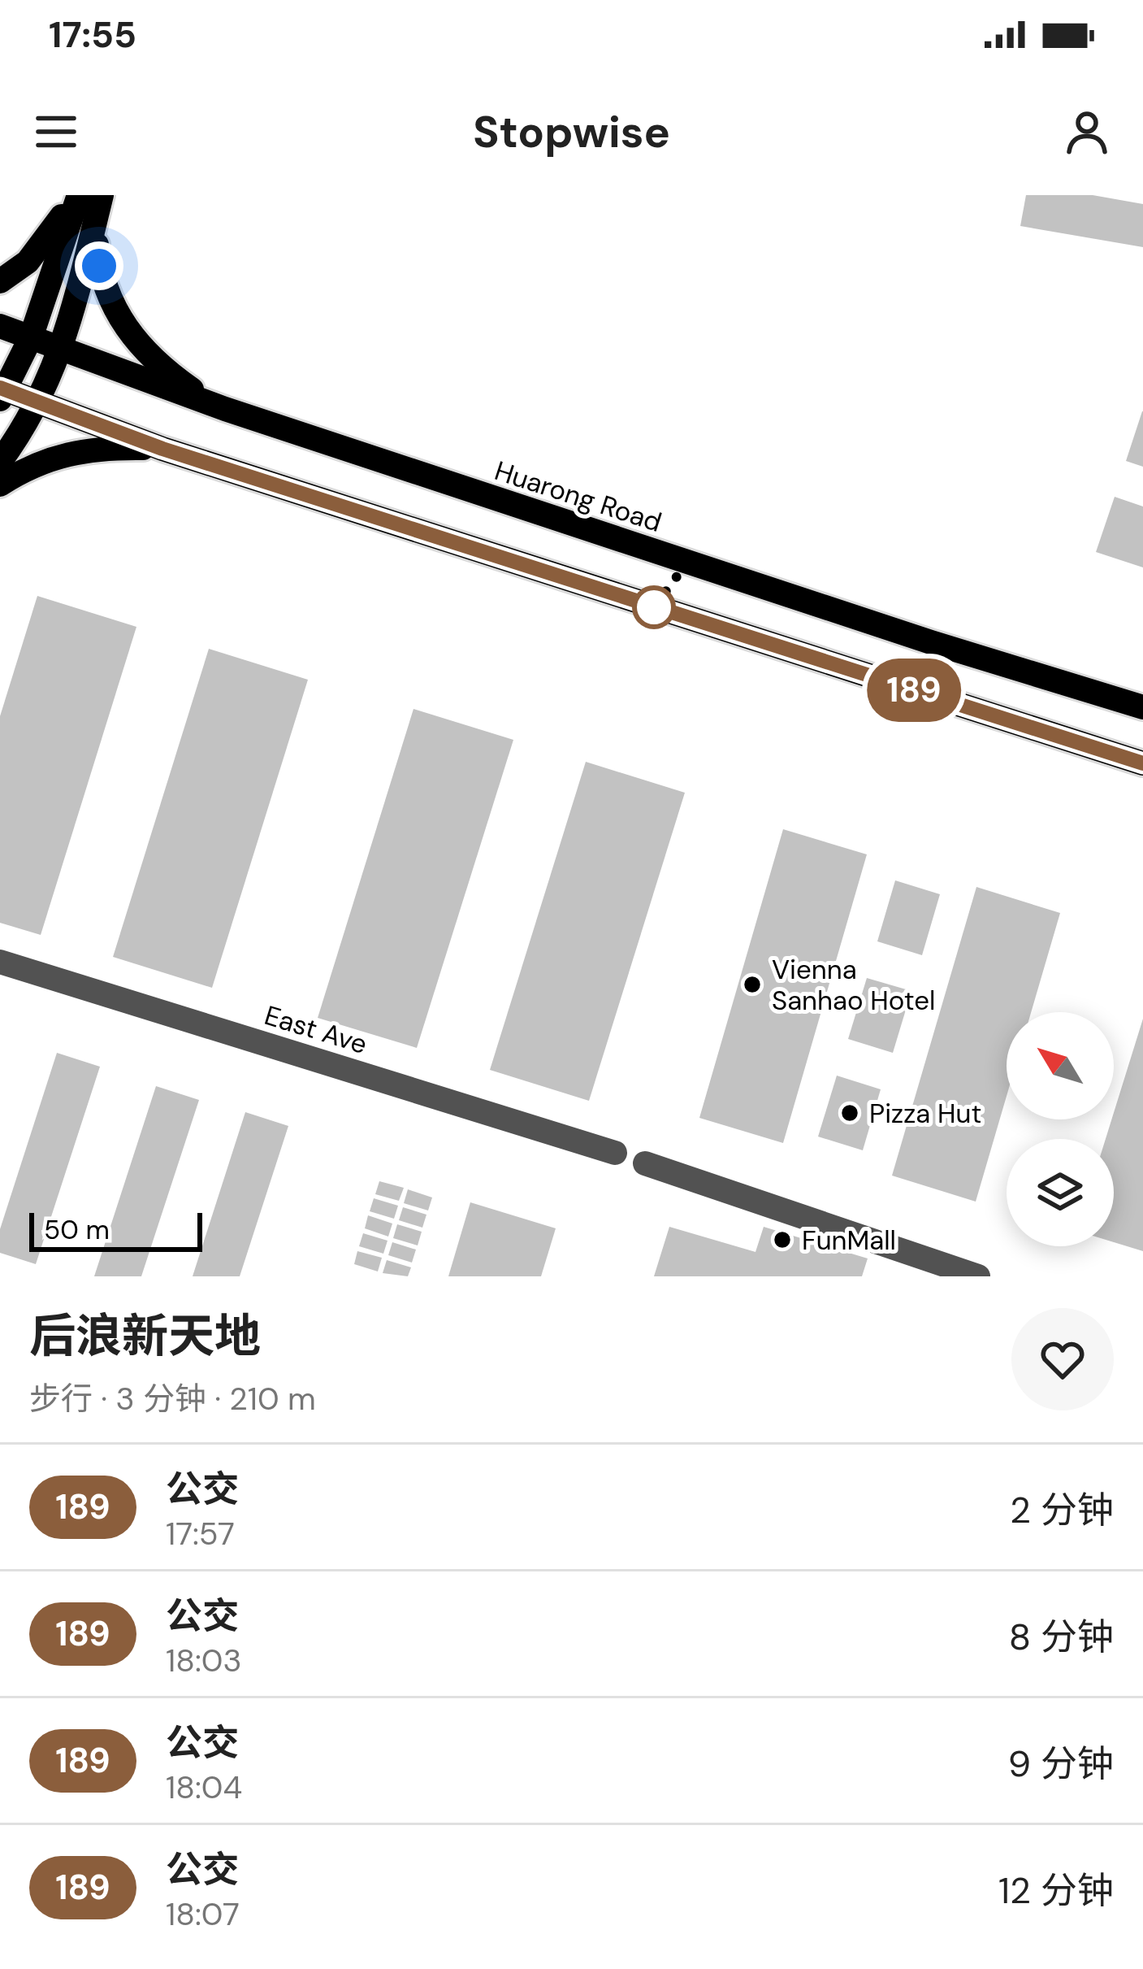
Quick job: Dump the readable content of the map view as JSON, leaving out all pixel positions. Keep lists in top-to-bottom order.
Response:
{
  "streets": {
    "main road": ["Huarong Road"],
    "street": ["East Ave"]
  },
  "places": ["Vienna Sanhao Hotel", "Pizza Hut", "FunMall"],
  "lines": ["bus line 189"],
  "scale_bar": "50 m",
  "north": "top left",
  "page": {
    "status": "17:55",
    "header": "Stopwise",
    "on_map": "189",
    "scale": "50 m",
    "heading": ["后浪新天地", "步行 · 3 分钟 · 210 m"],
    "list": [
      {
        "mark": "189",
        "name": "公交",
        "note": "17:57",
        "value": "2 分钟"
      },
      {
        "mark": "189",
        "name": "公交",
        "note": "18:03",
        "value": "8 分钟"
      },
      {
        "mark": "189",
        "name": "公交",
        "note": "18:04",
        "value": "9 分钟"
      },
      {
        "mark": "189",
        "name": "公交",
        "note": "18:07",
        "value": "12 分钟"
      }
    ]
  }
}
